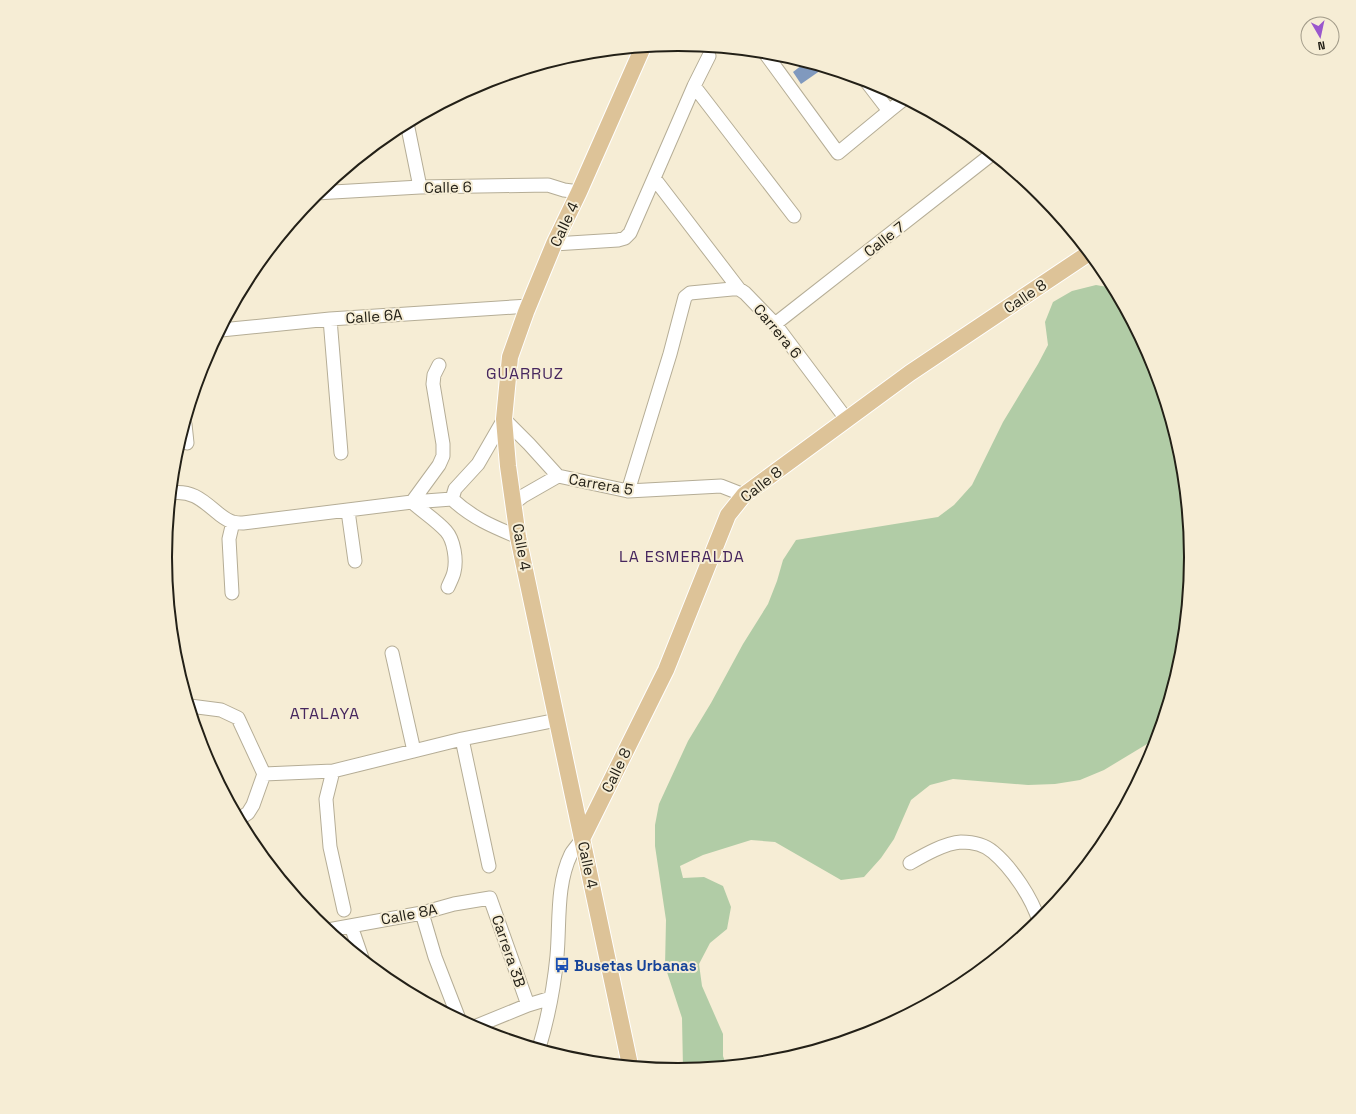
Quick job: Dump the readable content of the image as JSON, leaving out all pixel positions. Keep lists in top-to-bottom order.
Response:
{
  "streets": {
    "main road": ["Calle 4", "Calle 8"],
    "street": [
      "Calle 6",
      "Calle 7",
      "Calle 6A",
      "Carrera 6",
      "Carrera 5",
      "Calle 8A",
      "Carrera 3B"
    ]
  },
  "crossings": [
    ["Calle 6", "Calle 4"],
    ["Calle 4", "Calle 8"],
    ["Calle 4", "Calle 6A"],
    ["Calle 4", "Carrera 5"],
    ["Calle 7", "Carrera 6"],
    ["Calle 8", "Carrera 6"],
    ["Calle 8", "Carrera 5"],
    ["Calle 8A", "Carrera 3B"]
  ],
  "districts": ["GUARRUZ", "LA ESMERALDA", "ATALAYA"],
  "places": {
    "bus stop": ["Busetas Urbanas"]
  },
  "north": "bottom"
}
